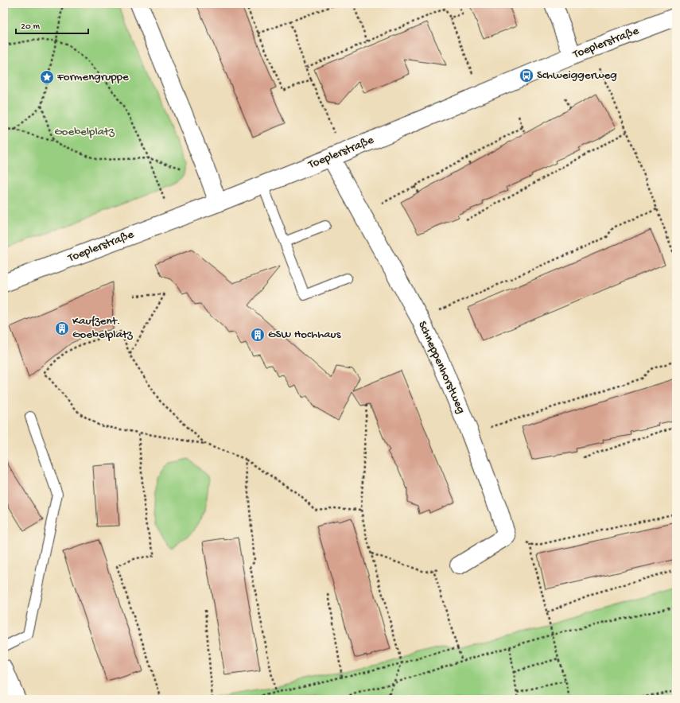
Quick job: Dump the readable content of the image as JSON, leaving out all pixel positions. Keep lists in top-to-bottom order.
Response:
{
  "streets": {
    "street": ["Toeplerstraße", "Schneppenhorstweg"]
  },
  "crossings": [
    ["Toeplerstraße", "Schneppenhorstweg"]
  ],
  "parks": ["Goebelplatz"],
  "places": {
    "bus stop": ["Schweiggerweg"],
    "place": ["Formengruppe"],
    "building": ["Kaufzent. Goebelplatz", "GSW Hochhaus"]
  },
  "scale_bar": "20 m"
}
